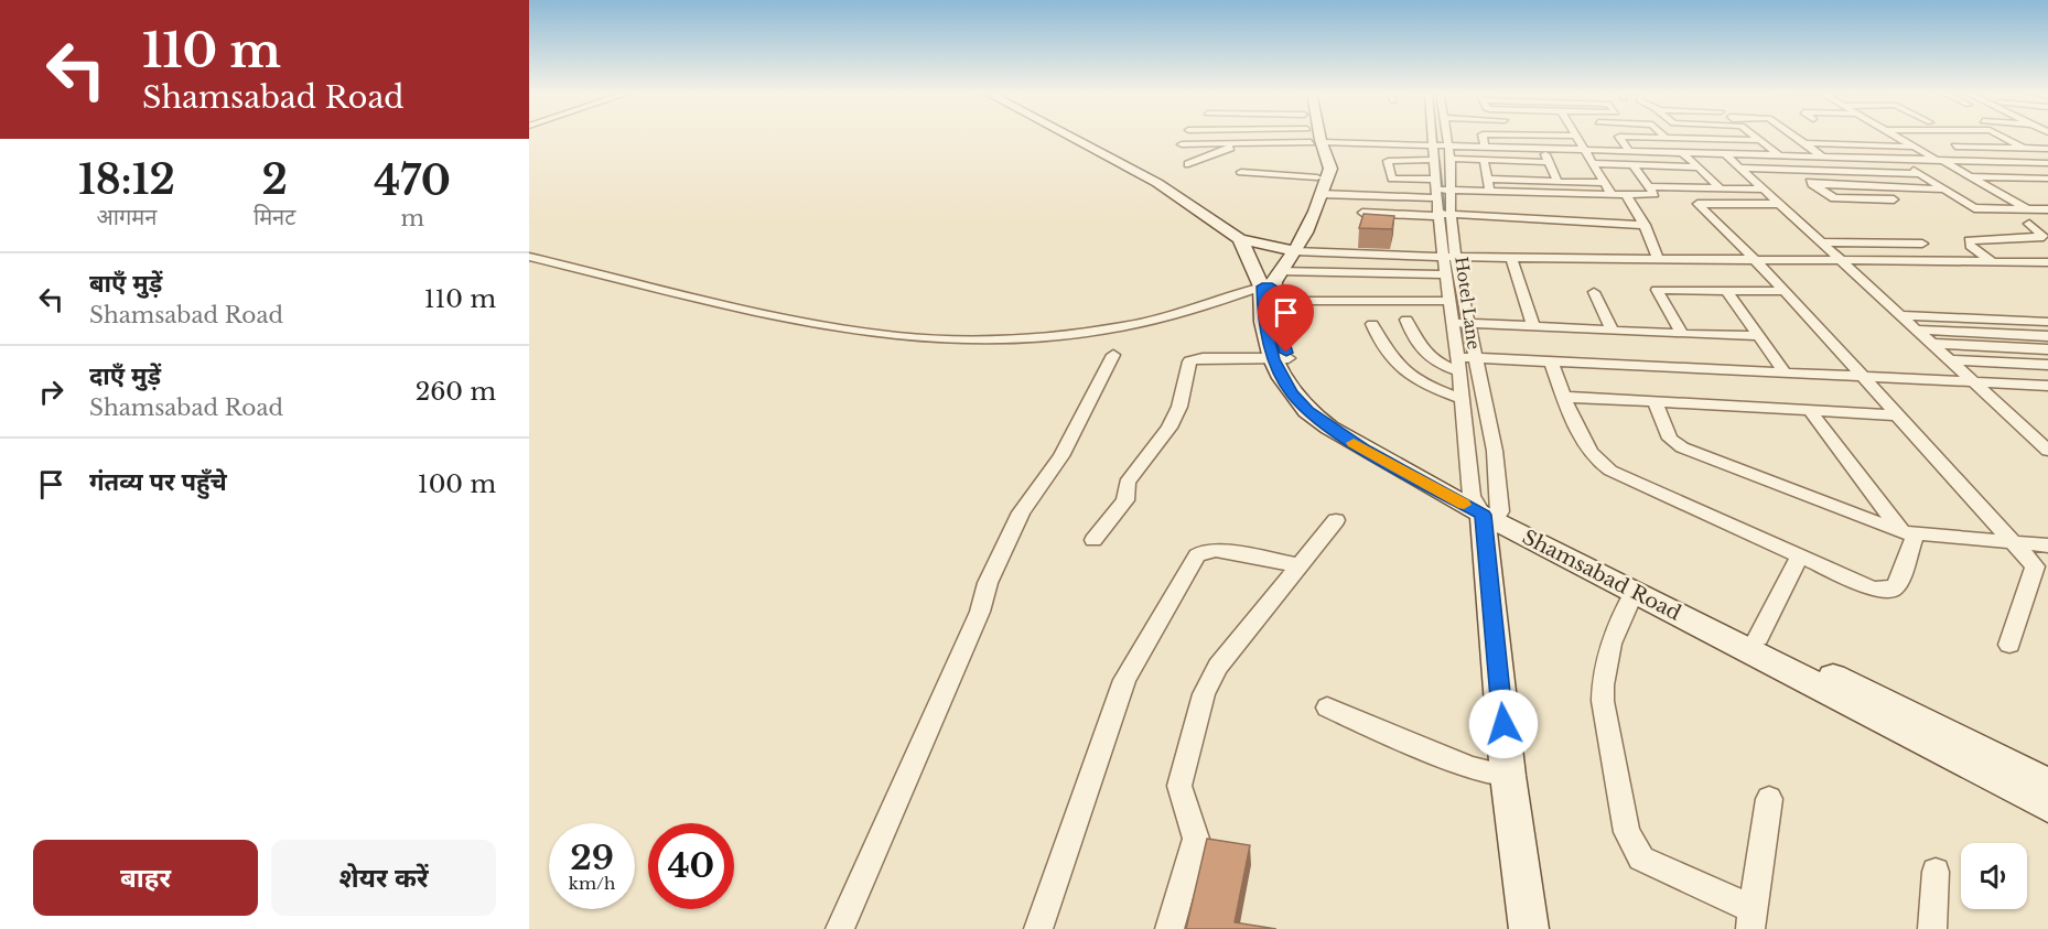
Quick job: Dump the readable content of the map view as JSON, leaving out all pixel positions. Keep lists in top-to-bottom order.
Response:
{
  "streets": {
    "main road": ["Shamsabad Road"],
    "street": ["Hotel Lane"]
  },
  "crossings": [
    ["Hotel Lane", "Shamsabad Road"]
  ],
  "page": {
    "turn": ["110 m", "Shamsabad Road"],
    "eta": [
      "18:12",
      "आगमन",
      "2",
      "मिनट",
      "470",
      "m"
    ],
    "list": [
      {
        "name": "बाएँ मुड़ें",
        "note": "Shamsabad Road",
        "value": "110 m"
      },
      {
        "name": "दाएँ मुड़ें",
        "note": "Shamsabad Road",
        "value": "260 m"
      },
      {
        "name": "गंतव्य पर पहुँचे",
        "value": "100 m"
      }
    ],
    "speed": "29 km/h",
    "limit": "40",
    "buttons": ["बाहर", "शेयर करें"]
  }
}
